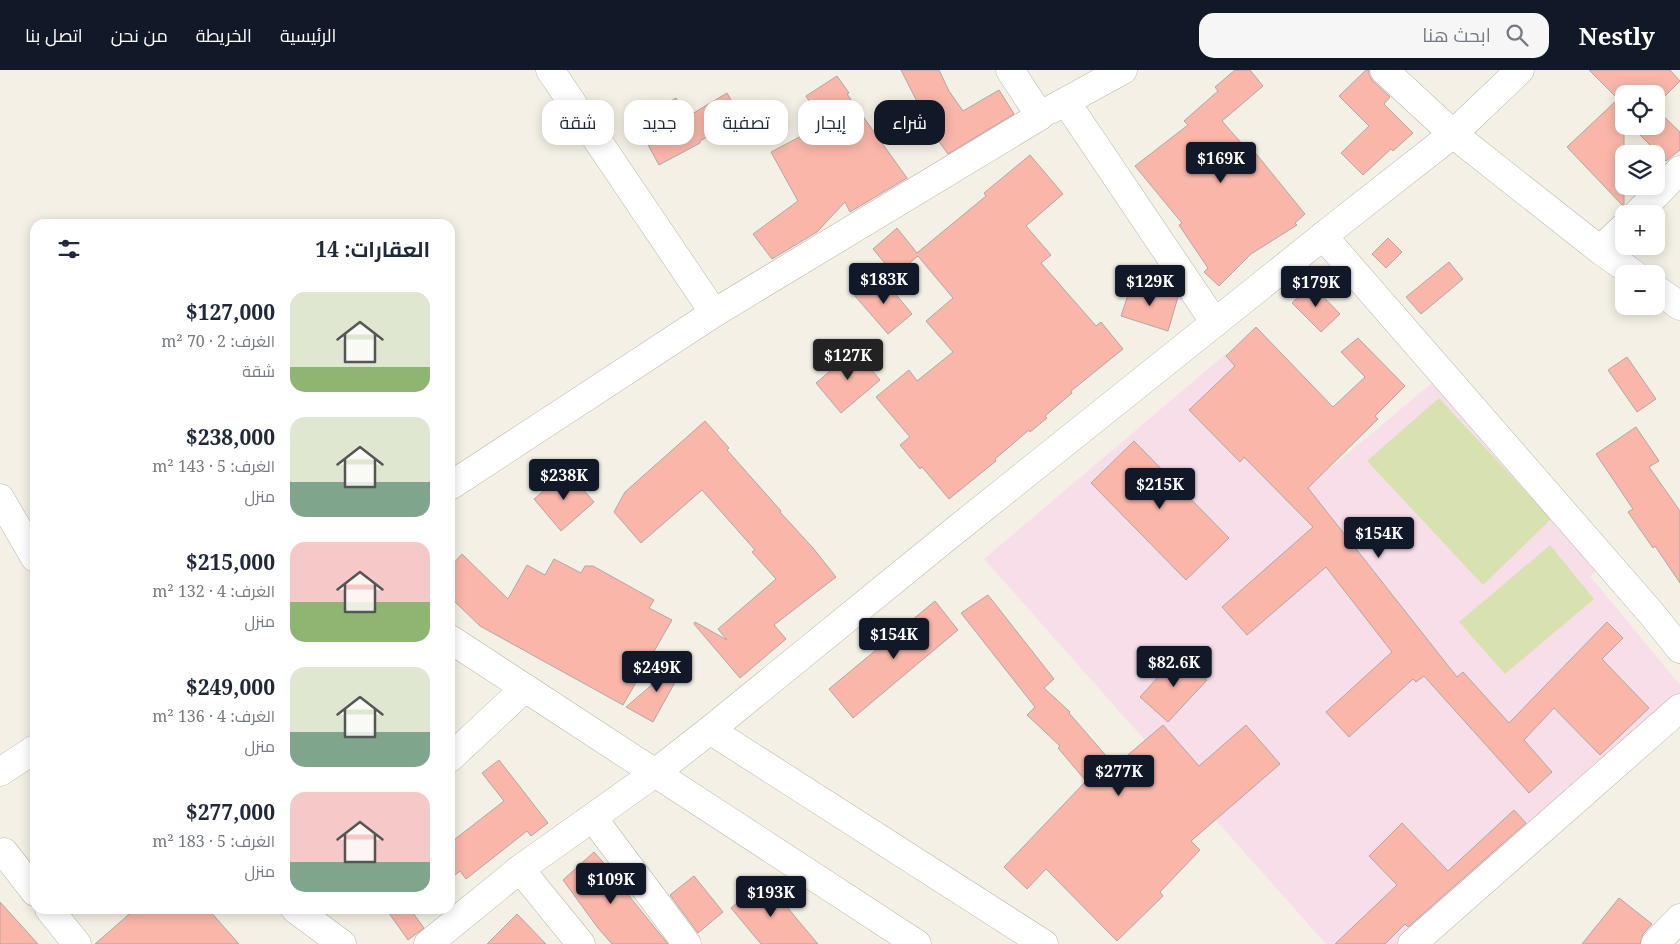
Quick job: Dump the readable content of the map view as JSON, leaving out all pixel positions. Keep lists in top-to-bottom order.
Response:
{
  "page": {
    "header": "Nestly",
    "search": "ابحث هنا",
    "nav": [
      "الرئيسية",
      "الخريطة",
      "من نحن",
      "اتصل بنا"
    ],
    "map_buttons": ["+", "−"],
    "chip": [
      "شراء",
      "إيجار",
      "تصفية",
      "جديد",
      "شقة"
    ],
    "price": [
      "$169K",
      "$183K",
      "$129K",
      "$179K",
      "$127K",
      "$238K",
      "$215K",
      "$154K",
      "$154K",
      "$82.6K",
      "$249K",
      "$277K",
      "$109K",
      "$193K"
    ],
    "heading": "العقارات: 14",
    "list": [
      {
        "name": "$127,000",
        "note": "الغرف: 2 · 70 m² · شقة"
      },
      {
        "name": "$238,000",
        "note": "الغرف: 5 · 143 m² · منزل"
      },
      {
        "name": "$215,000",
        "note": "الغرف: 4 · 132 m² · منزل"
      },
      {
        "name": "$249,000",
        "note": "الغرف: 4 · 136 m² · منزل"
      },
      {
        "name": "$277,000",
        "note": "الغرف: 5 · 183 m² · منزل"
      }
    ]
  }
}
